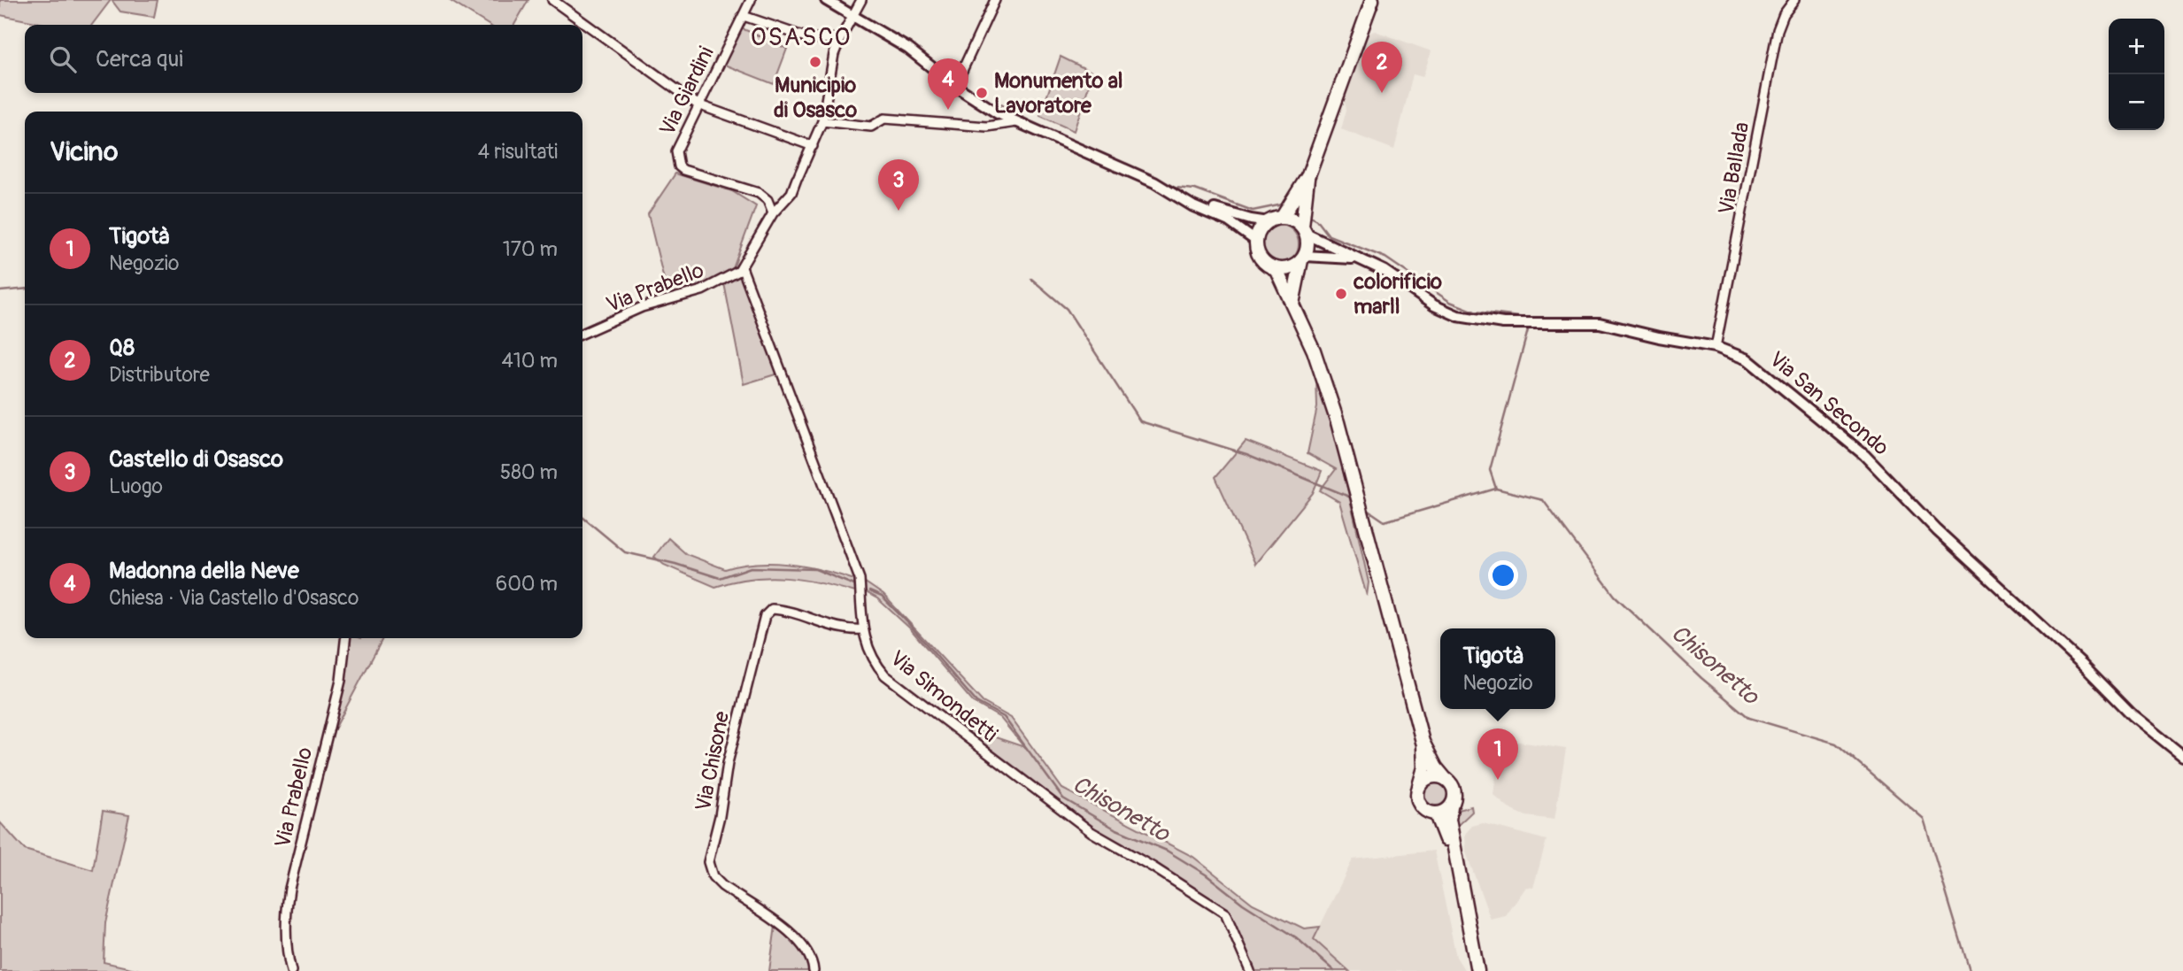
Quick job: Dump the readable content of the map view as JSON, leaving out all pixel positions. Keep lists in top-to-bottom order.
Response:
{
  "streets": {
    "street": [
      "Via Giardini",
      "Via Ballada",
      "Via Prabello",
      "Via San Secondo",
      "Via Simondetti",
      "Via Chisone"
    ]
  },
  "crossings": [
    ["Via Ballada", "Via San Secondo"],
    ["Via Prabello", "Via Simondetti"],
    ["Via Simondetti", "Via Chisone"]
  ],
  "districts": ["OSASCO"],
  "water": ["Chisonetto"],
  "places": ["Municipio di Osasco", "Monumento al Lavoratore", "colorificio marll"],
  "page": {
    "map_buttons": ["+", "−"],
    "search": "Cerca qui",
    "pins": [
      "2",
      "4",
      "3",
      "1"
    ],
    "heading": ["Vicino", "4 risultati"],
    "list": [
      {
        "mark": "1",
        "name": "Tigotà",
        "note": "Negozio",
        "value": "170 m"
      },
      {
        "mark": "2",
        "name": "Q8",
        "note": "Distributore",
        "value": "410 m"
      },
      {
        "mark": "3",
        "name": "Castello di Osasco",
        "note": "Luogo",
        "value": "580 m"
      },
      {
        "mark": "4",
        "name": "Madonna della Neve",
        "note": "Chiesa · Via Castello d'Osasco",
        "value": "600 m"
      }
    ],
    "popup": ["Tigotà", "Negozio"]
  }
}
